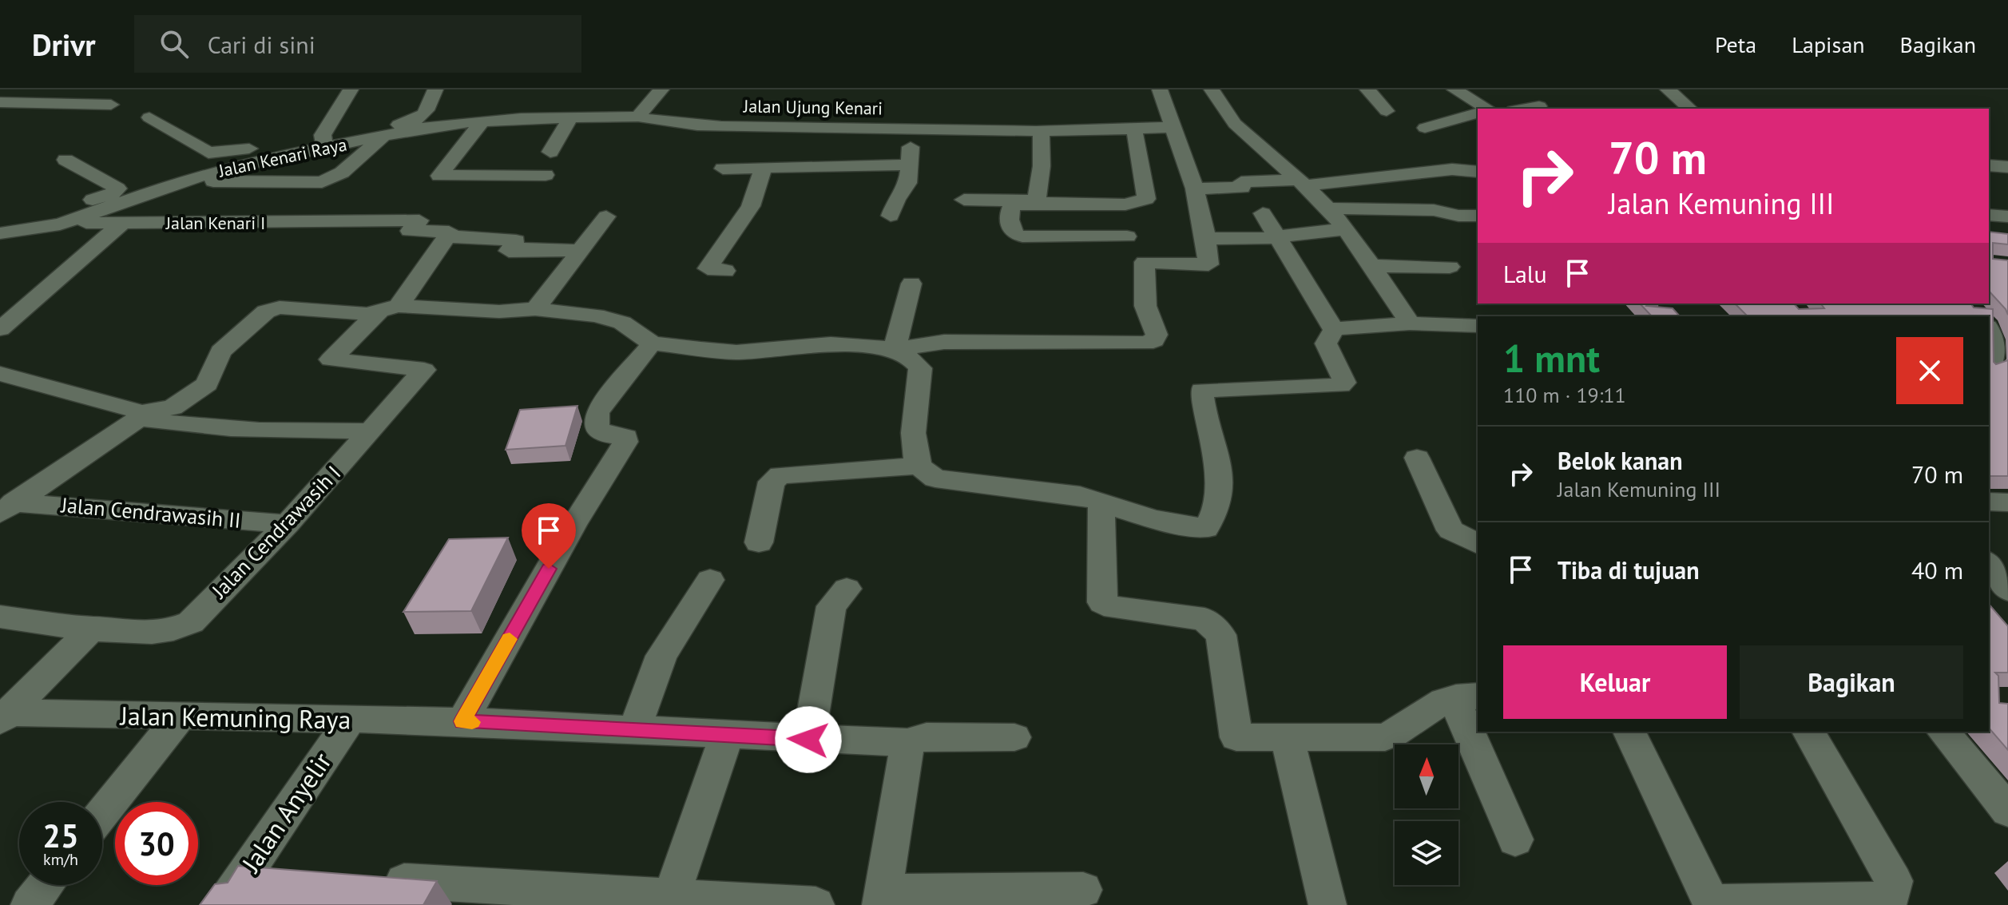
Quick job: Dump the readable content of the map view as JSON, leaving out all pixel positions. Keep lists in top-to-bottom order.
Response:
{
  "streets": {
    "street": [
      "Jalan Ujung Kenari",
      "Jalan Kenari Raya",
      "Jalan Kenari I",
      "Jalan Cendrawasih II",
      "Jalan Cendrawasih I",
      "Jalan Kemuning Raya",
      "Jalan Anyelir"
    ]
  },
  "crossings": [
    ["Jalan Ujung Kenari", "Jalan Kenari Raya"],
    ["Jalan Kenari Raya", "Jalan Kenari I"],
    ["Jalan Cendrawasih II", "Jalan Cendrawasih I"],
    ["Jalan Kemuning Raya", "Jalan Anyelir"]
  ],
  "north": "top",
  "page": {
    "header": "Drivr",
    "search": "Cari di sini",
    "nav": ["Peta", "Lapisan", "Bagikan"],
    "turn": ["70 m", "Jalan Kemuning III"],
    "then": "Lalu",
    "heading": ["1 mnt", "110 m · 19:11"],
    "list": [
      {
        "name": "Belok kanan",
        "note": "Jalan Kemuning III",
        "value": "70 m"
      },
      {
        "name": "Tiba di tujuan",
        "value": "40 m"
      }
    ],
    "buttons": ["Keluar", "Bagikan"],
    "speed": "25 km/h",
    "limit": "30"
  }
}
